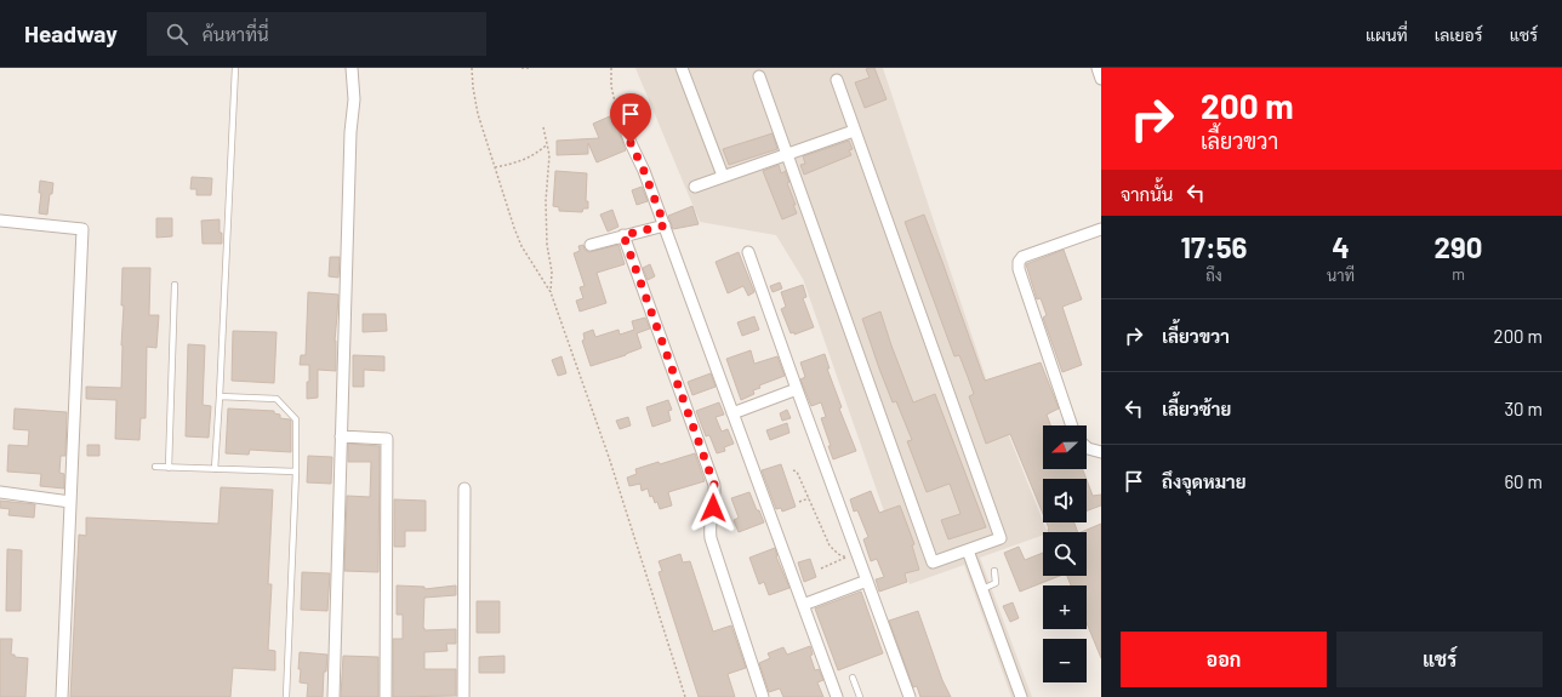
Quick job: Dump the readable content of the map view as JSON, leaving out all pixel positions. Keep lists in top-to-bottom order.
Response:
{
  "north": "left",
  "page": {
    "header": "Headway",
    "search": "ค้นหาที่นี่",
    "nav": ["แผนที่", "เลเยอร์", "แชร์"],
    "turn": ["200 m", "เลี้ยวขวา"],
    "then": "จากนั้น",
    "eta": [
      "17:56",
      "ถึง",
      "4",
      "นาที",
      "290",
      "m"
    ],
    "list": [
      {
        "name": "เลี้ยวขวา",
        "value": "200 m"
      },
      {
        "name": "เลี้ยวซ้าย",
        "value": "30 m"
      },
      {
        "name": "ถึงจุดหมาย",
        "value": "60 m"
      }
    ],
    "map_buttons": ["+", "−"],
    "buttons": ["ออก", "แชร์"]
  }
}
